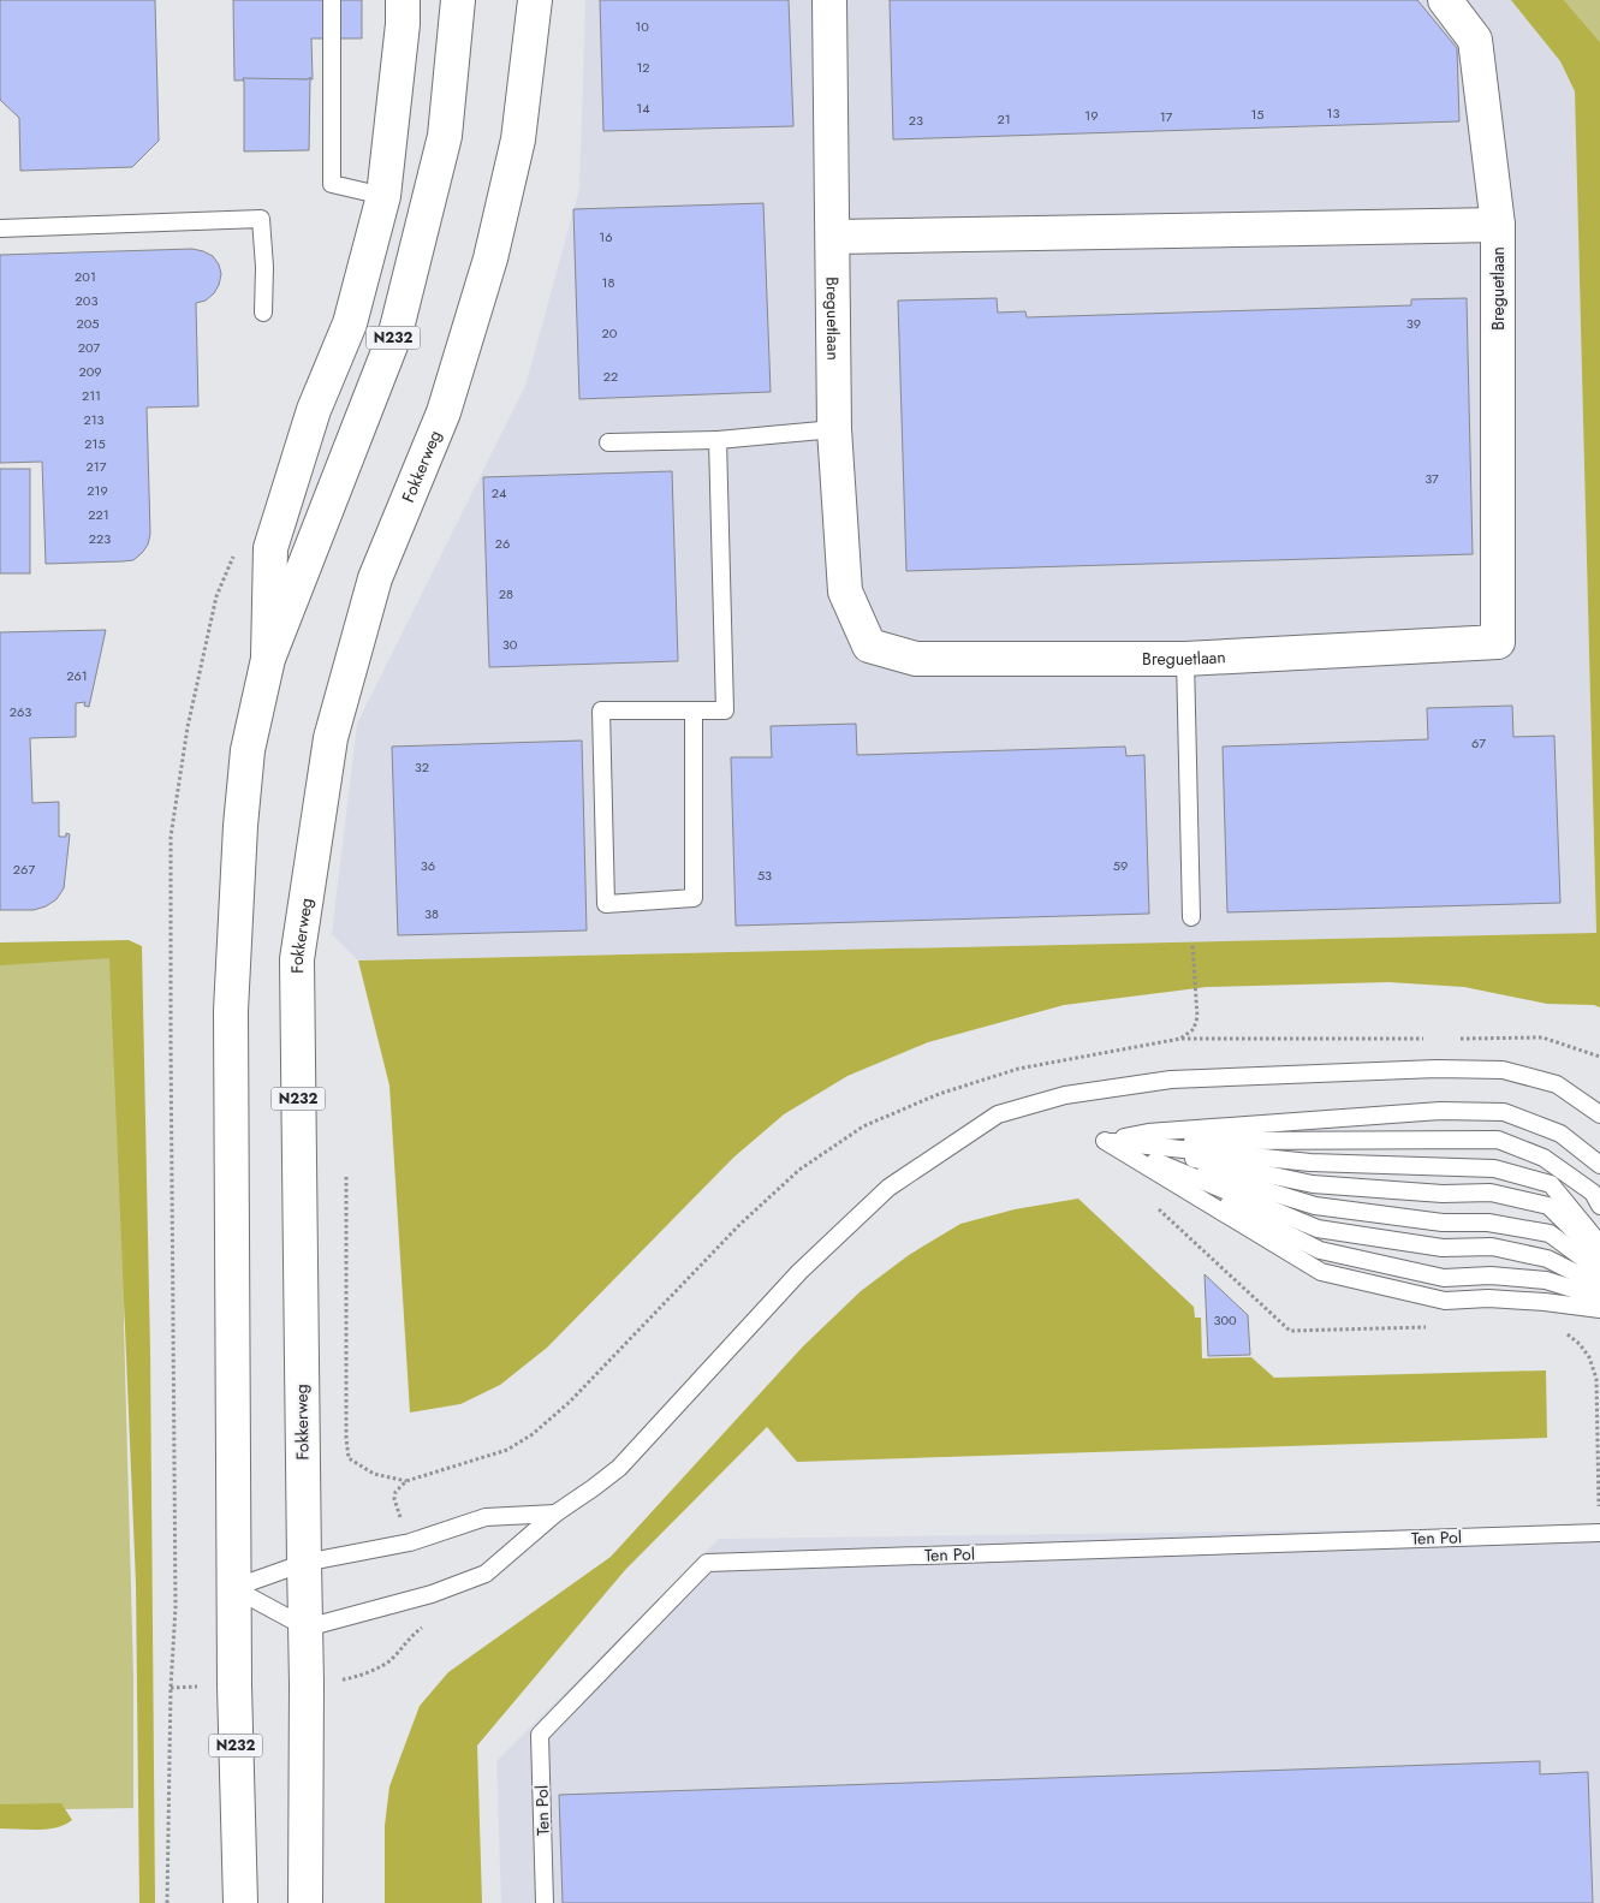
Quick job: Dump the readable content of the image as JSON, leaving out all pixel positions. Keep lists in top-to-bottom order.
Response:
{
  "streets": {
    "main road": ["Breguetlaan", "N232", "Fokkerweg"],
    "lane": ["Ten Pol"]
  },
  "house_numbers": [
    "10",
    "12",
    "14",
    "13",
    "15",
    "19",
    "17",
    "21",
    "23",
    "16",
    "201",
    "18",
    "203",
    "205",
    "39",
    "20",
    "207",
    "209",
    "22",
    "211",
    "213",
    "215",
    "217",
    "37",
    "219",
    "24",
    "221",
    "223",
    "26",
    "28",
    "30",
    "261",
    "263",
    "67",
    "32",
    "36",
    "59",
    "267",
    "53",
    "38",
    "300"
  ]
}
